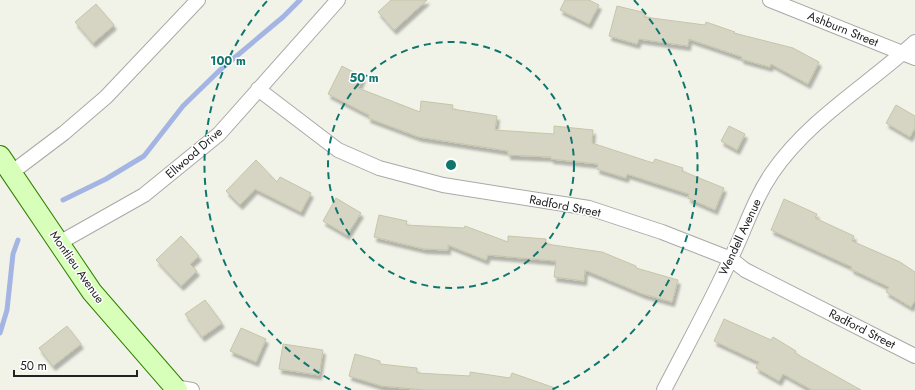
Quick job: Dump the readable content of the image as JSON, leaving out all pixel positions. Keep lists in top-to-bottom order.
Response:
{
  "streets": {
    "street": [
      "Ashburn Street",
      "Ellwood Drive",
      "Radford Street",
      "Wendell Avenue",
      "Montlieu Avenue"
    ]
  },
  "crossings": [
    ["Ashburn Street", "Wendell Avenue"],
    ["Ellwood Drive", "Radford Street"],
    ["Ellwood Drive", "Montlieu Avenue"],
    ["Radford Street", "Wendell Avenue"]
  ],
  "scale_bar": "50 m",
  "rings": ["100 m", "50 m"]
}
